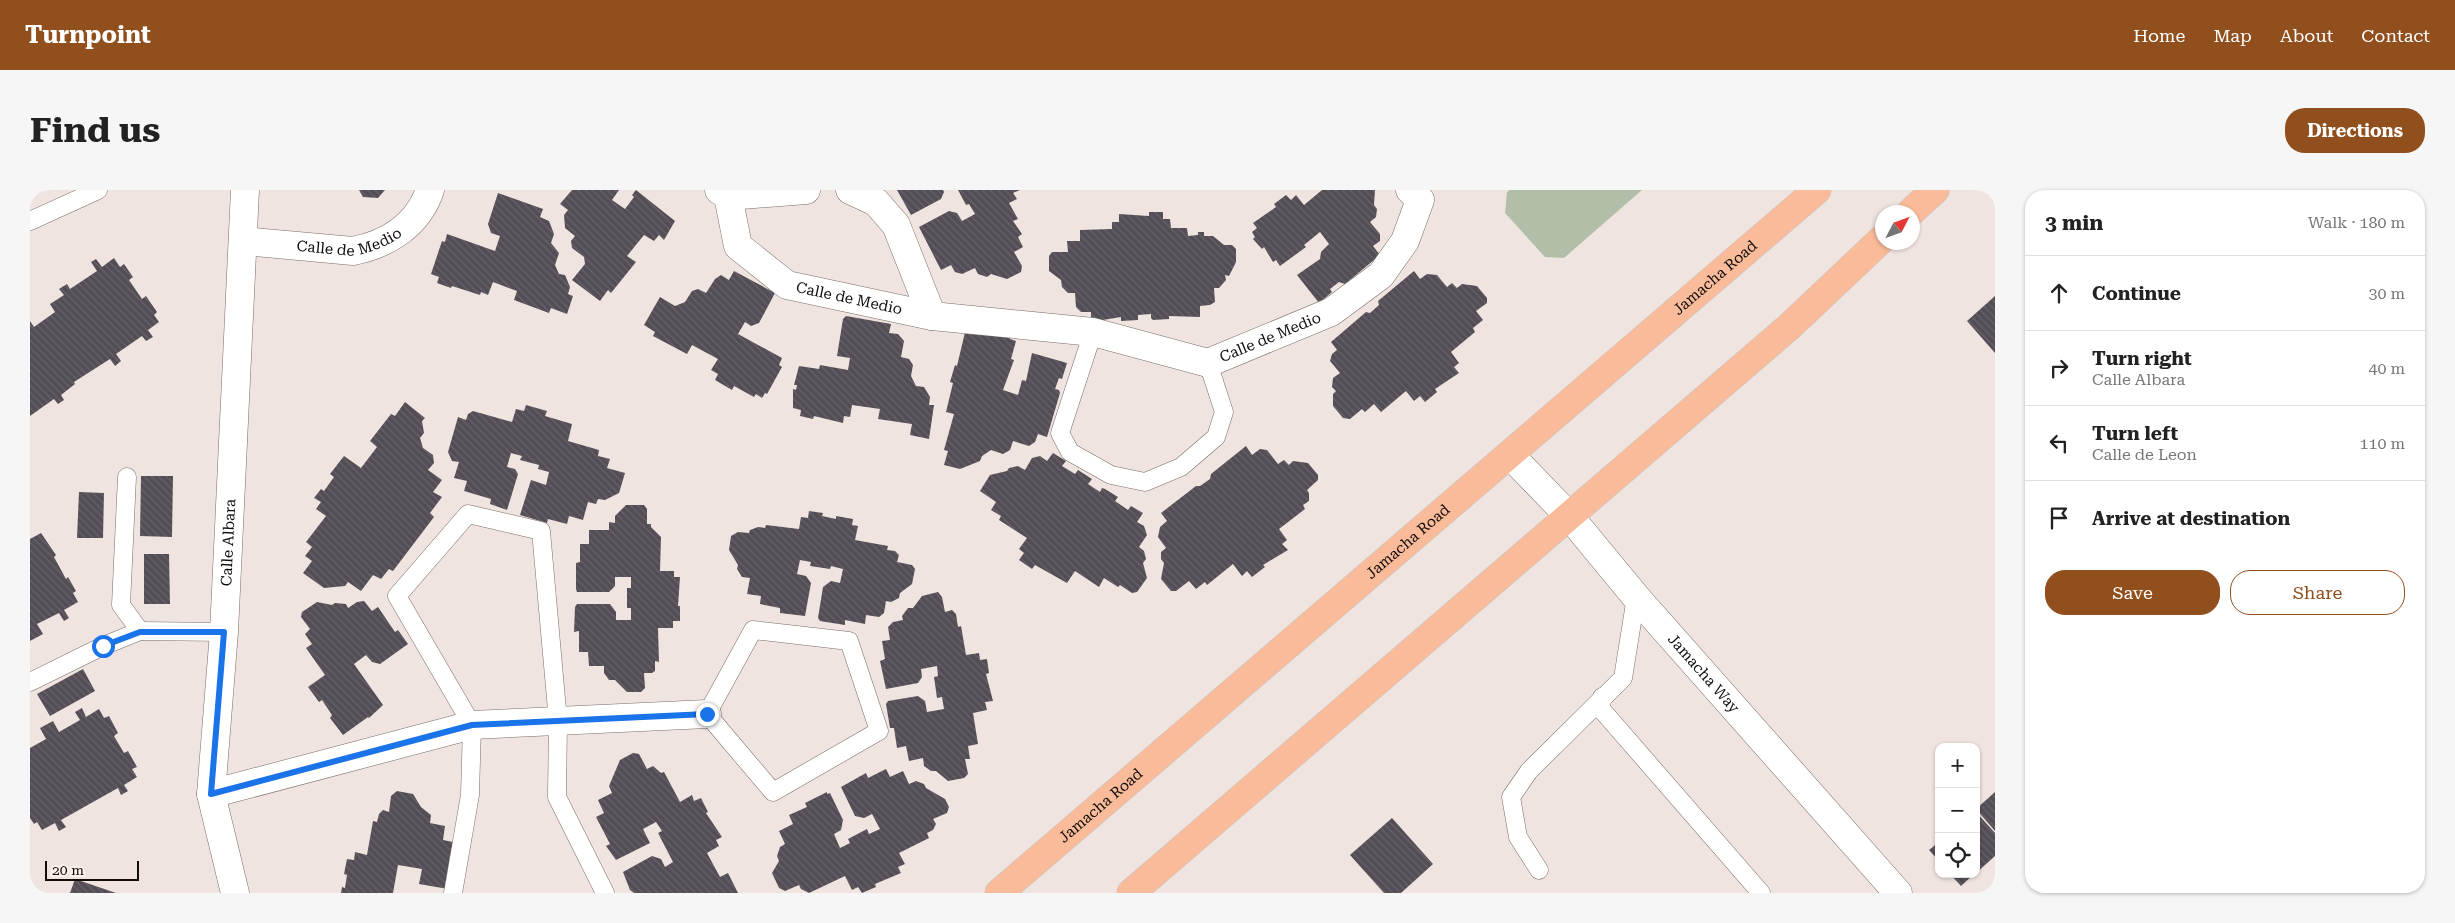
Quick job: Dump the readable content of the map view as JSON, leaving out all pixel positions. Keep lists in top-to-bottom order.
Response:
{
  "streets": {
    "main road": ["Jamacha Road"],
    "street": ["Calle de Medio", "Calle Albara", "Jamacha Way"]
  },
  "crossings": [
    ["Calle de Medio", "Calle Albara"],
    ["Jamacha Road", "Jamacha Way"]
  ],
  "scale_bar": "20 m",
  "north": "top right",
  "page": {
    "header": "Turnpoint",
    "nav": [
      "Home",
      "Map",
      "About",
      "Contact"
    ],
    "buttons": [
      "Directions",
      ["Save", "Share"]
    ],
    "title": "Find us",
    "heading": ["3 min", "Walk · 180 m"],
    "list": [
      ["Continue", "30 m"],
      ["Turn right", "Calle Albara", "40 m"],
      ["Turn left", "Calle de Leon", "110 m"],
      "Arrive at destination"
    ],
    "map_buttons": ["+", "−"],
    "scale": "20 m"
  }
}
